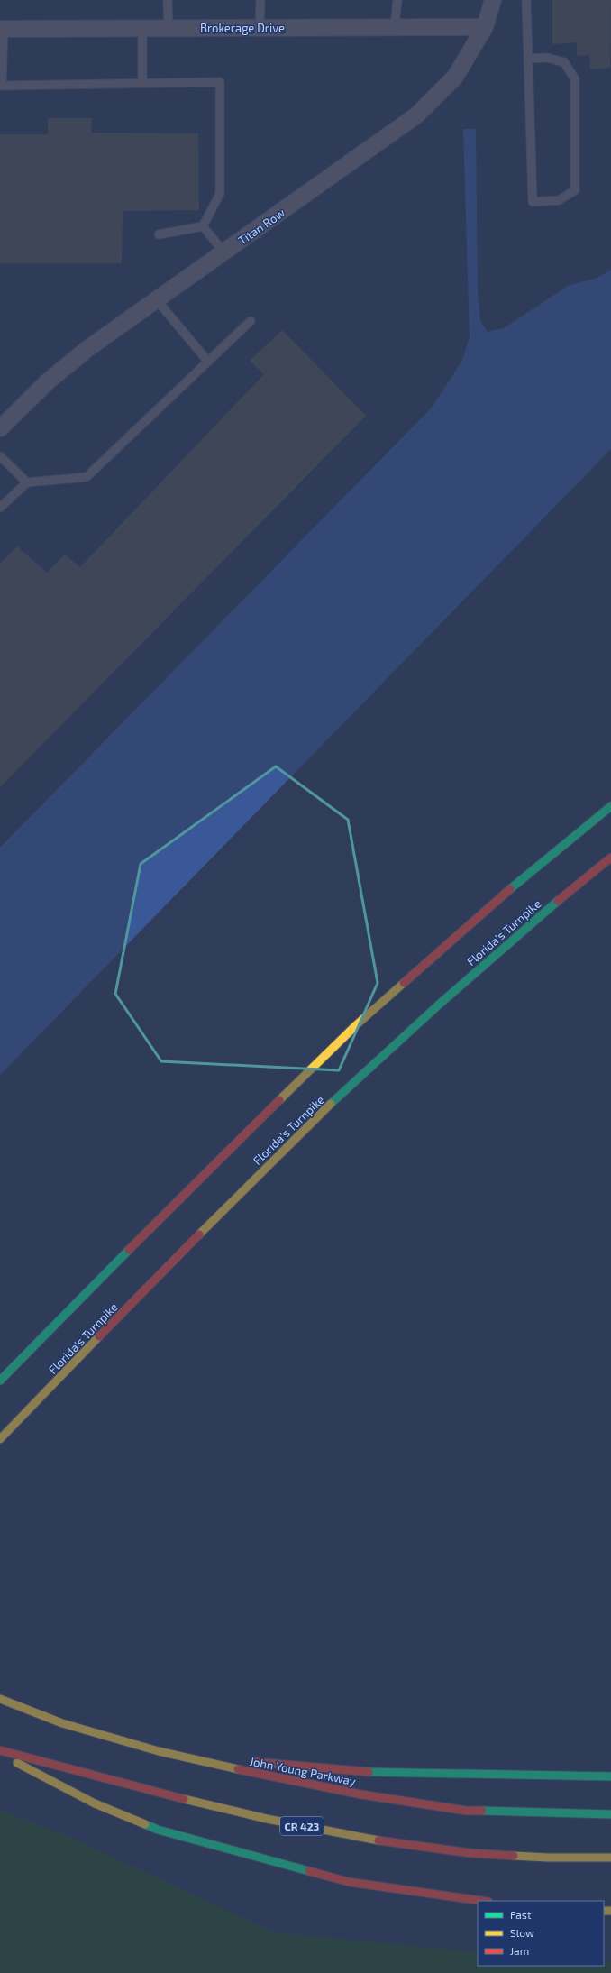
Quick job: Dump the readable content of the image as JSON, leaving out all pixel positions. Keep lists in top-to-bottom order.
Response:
{
  "streets": {
    "highway": ["Florida's Turnpike", "John Young Parkway", "CR 423"],
    "street": ["Brokerage Drive", "Titan Row"]
  },
  "crossings": [
    ["Brokerage Drive", "Titan Row"]
  ],
  "legend": ["Fast", "Slow", "Jam"]
}
